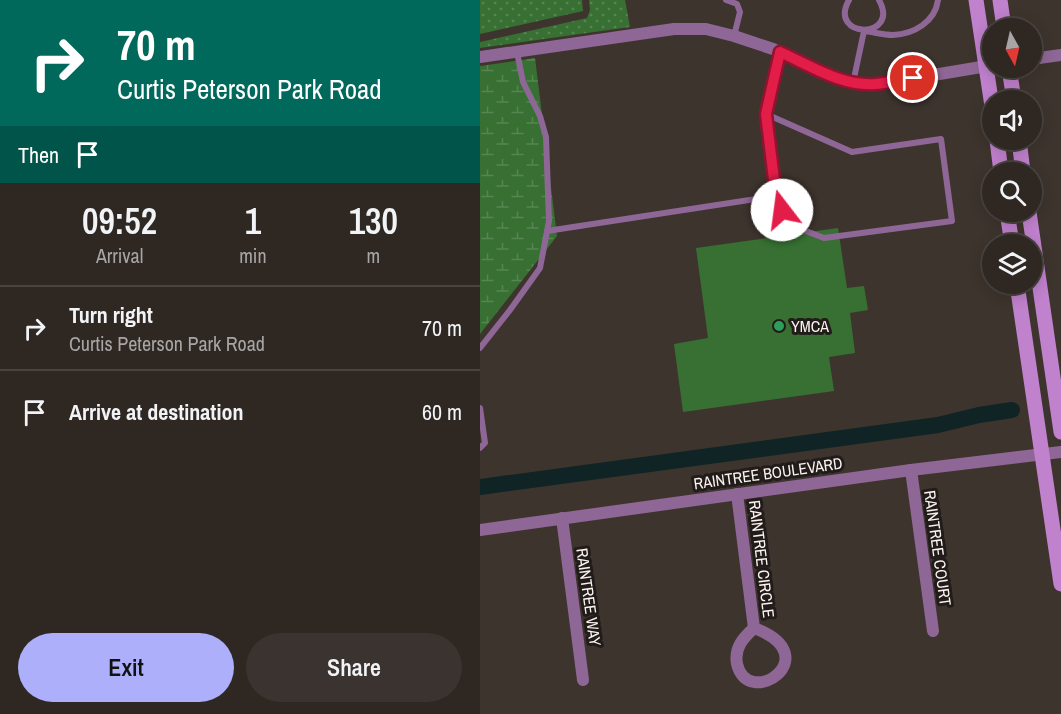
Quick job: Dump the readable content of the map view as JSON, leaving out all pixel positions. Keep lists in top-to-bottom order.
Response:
{
  "streets": {
    "street": [
      "RAINTREE BOULEVARD",
      "RAINTREE COURT",
      "RAINTREE CIRCLE",
      "RAINTREE WAY"
    ]
  },
  "crossings": [
    ["RAINTREE BOULEVARD", "RAINTREE COURT"],
    ["RAINTREE BOULEVARD", "RAINTREE CIRCLE"],
    ["RAINTREE BOULEVARD", "RAINTREE WAY"]
  ],
  "places": ["YMCA"],
  "north": "bottom",
  "page": {
    "turn": ["70 m", "Curtis Peterson Park Road"],
    "then": "Then",
    "eta": [
      "09:52",
      "Arrival",
      "1",
      "min",
      "130",
      "m"
    ],
    "list": [
      {
        "name": "Turn right",
        "note": "Curtis Peterson Park Road",
        "value": "70 m"
      },
      {
        "name": "Arrive at destination",
        "value": "60 m"
      }
    ],
    "buttons": ["Exit", "Share"]
  }
}
